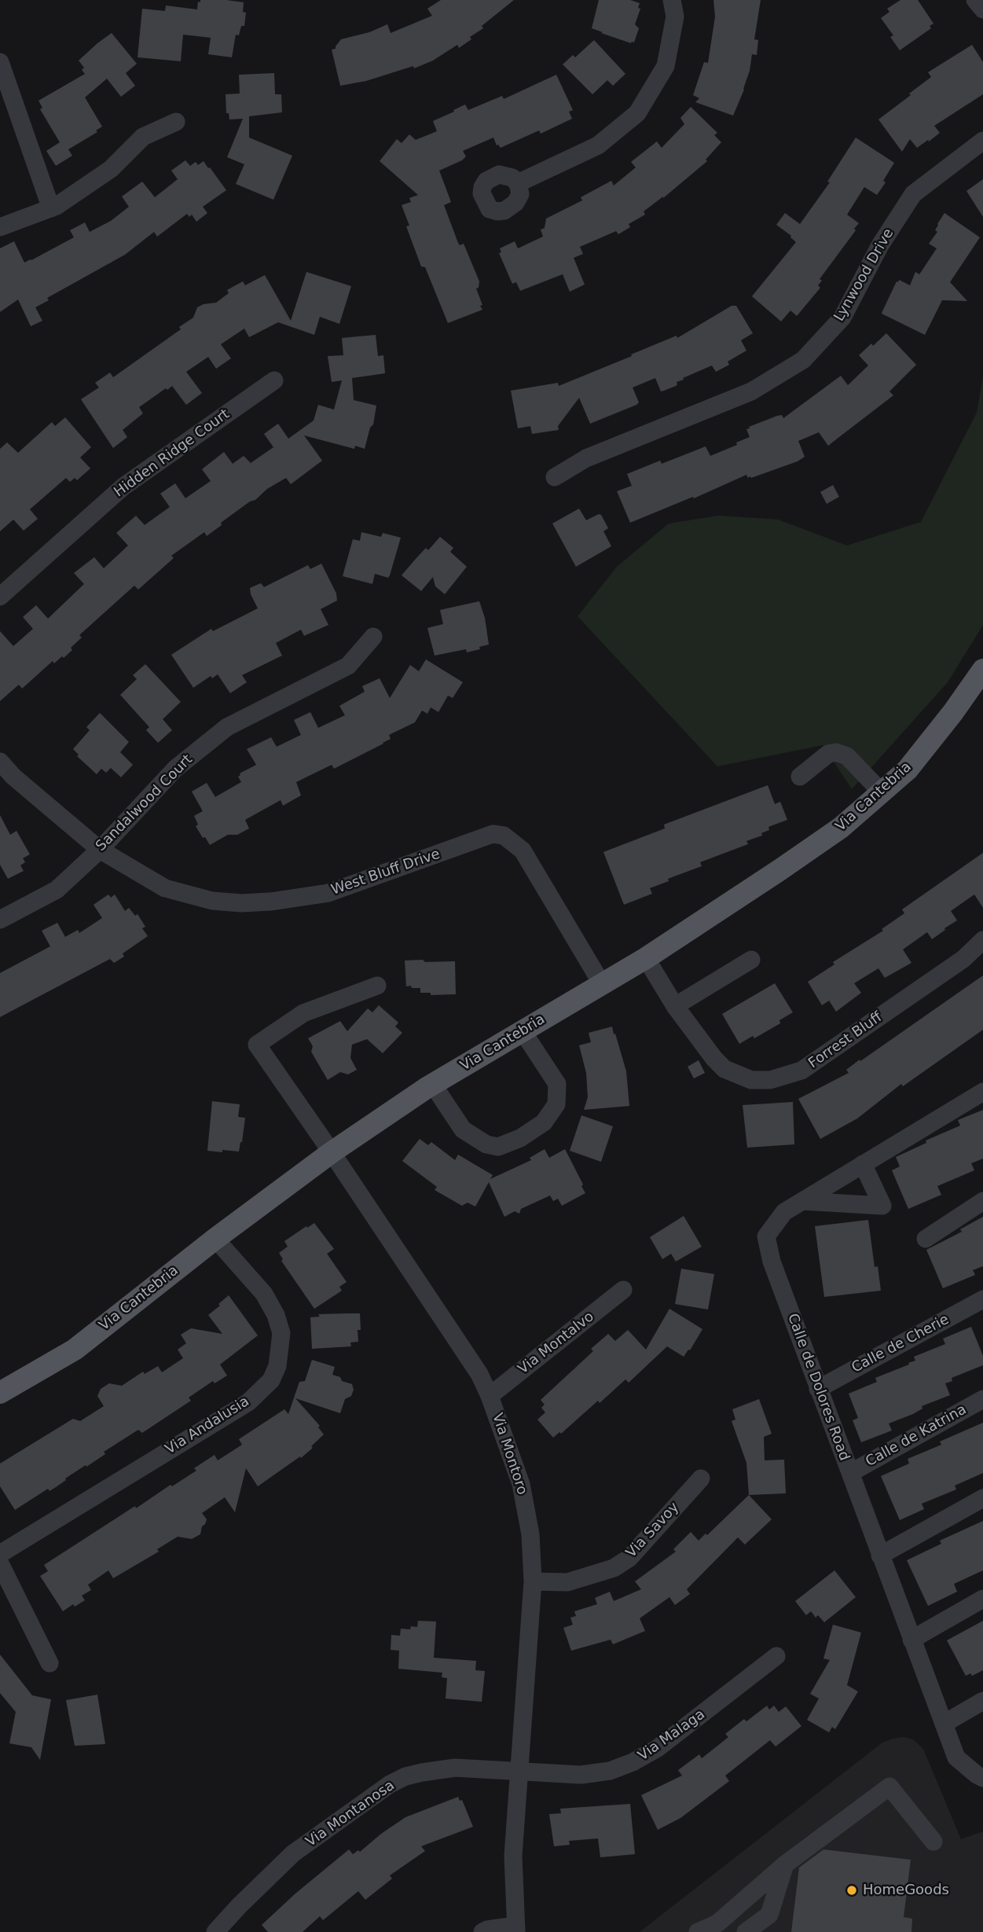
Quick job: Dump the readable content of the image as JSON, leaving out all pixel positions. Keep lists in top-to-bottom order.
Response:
{
  "streets": {
    "main road": ["Via Cantebria"],
    "street": [
      "Lynwood Drive",
      "Hidden Ridge Court",
      "Sandalwood Court",
      "West Bluff Drive",
      "Forrest Bluff",
      "Via Montalvo",
      "Calle de Cherie",
      "Calle de Dolores Road",
      "Via Andalusia",
      "Calle de Katrina",
      "Via Montoro",
      "Via Savoy",
      "Via Malaga",
      "Via Montanosa"
    ]
  },
  "crossings": [
    ["Via Cantebria", "West Bluff Drive"],
    ["Via Cantebria", "Forrest Bluff"],
    ["Via Cantebria", "Via Andalusia"],
    ["Via Cantebria", "Via Montoro"],
    ["Sandalwood Court", "West Bluff Drive"],
    ["Via Montalvo", "Via Montoro"],
    ["Calle de Cherie", "Calle de Dolores Road"],
    ["Calle de Dolores Road", "Calle de Katrina"],
    ["Via Montoro", "Via Savoy"],
    ["Via Montoro", "Via Malaga"],
    ["Via Montoro", "Via Montanosa"],
    ["Via Malaga", "Via Montanosa"]
  ],
  "places": ["HomeGoods"]
}
